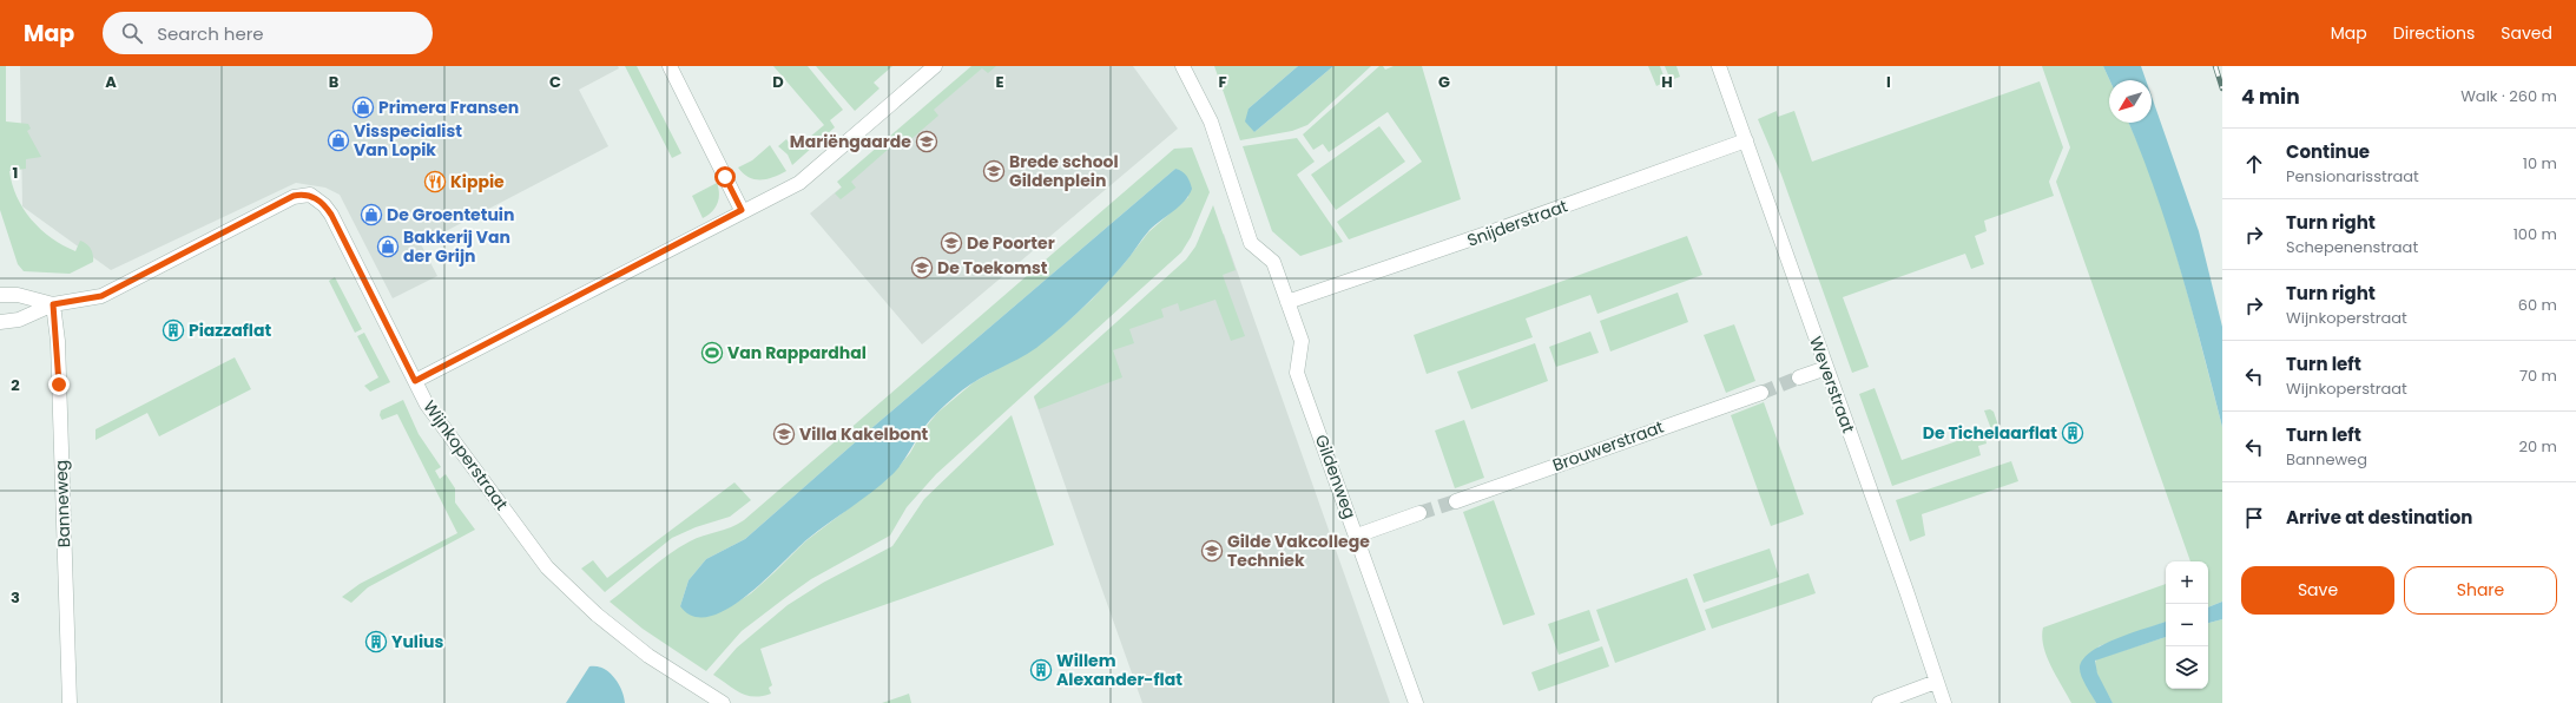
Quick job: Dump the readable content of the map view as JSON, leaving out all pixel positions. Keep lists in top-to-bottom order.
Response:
{
  "streets": {
    "street": [
      "Snijderstraat",
      "Weverstraat",
      "Brouwerstraat",
      "Wijnkoperstraat",
      "Gildenweg",
      "Banneweg"
    ]
  },
  "crossings": [
    ["Snijderstraat", "Weverstraat"],
    ["Snijderstraat", "Gildenweg"],
    ["Wijnkoperstraat", "Banneweg"]
  ],
  "places": {
    "shop": [
      "Primera Fransen",
      "Visspecialist Van Lopik",
      "De Groentetuin",
      "Bakkerij Van der Grijn"
    ],
    "school or university": [
      "Mariëngaarde",
      "Brede school Gildenplein",
      "De Poorter",
      "De Toekomst",
      "Villa Kakelbont",
      "Gilde Vakcollege Techniek"
    ],
    "restaurant": ["Kippie"],
    "building": [
      "Piazzaflat",
      "De Tichelaarflat",
      "Yulius",
      "Willem Alexander-flat"
    ],
    "sports": ["Van Rappardhal"]
  },
  "north": "bottom left",
  "page": {
    "header": "Map",
    "search": "Search here",
    "nav": ["Map", "Directions", "Saved"],
    "heading": ["4 min", "Walk · 260 m"],
    "list": [
      ["Continue", "Pensionarisstraat", "10 m"],
      ["Turn right", "Schepenenstraat", "100 m"],
      ["Turn right", "Wijnkoperstraat", "60 m"],
      ["Turn left", "Wijnkoperstraat", "70 m"],
      ["Turn left", "Banneweg", "20 m"],
      "Arrive at destination"
    ],
    "buttons": ["Save", "Share"],
    "map_buttons": ["+", "−"]
  },
  "grid": {
    "columns": [
      "A",
      "B",
      "C",
      "D",
      "E",
      "F",
      "G",
      "H",
      "I"
    ],
    "rows": ["1", "2", "3"]
  }
}
